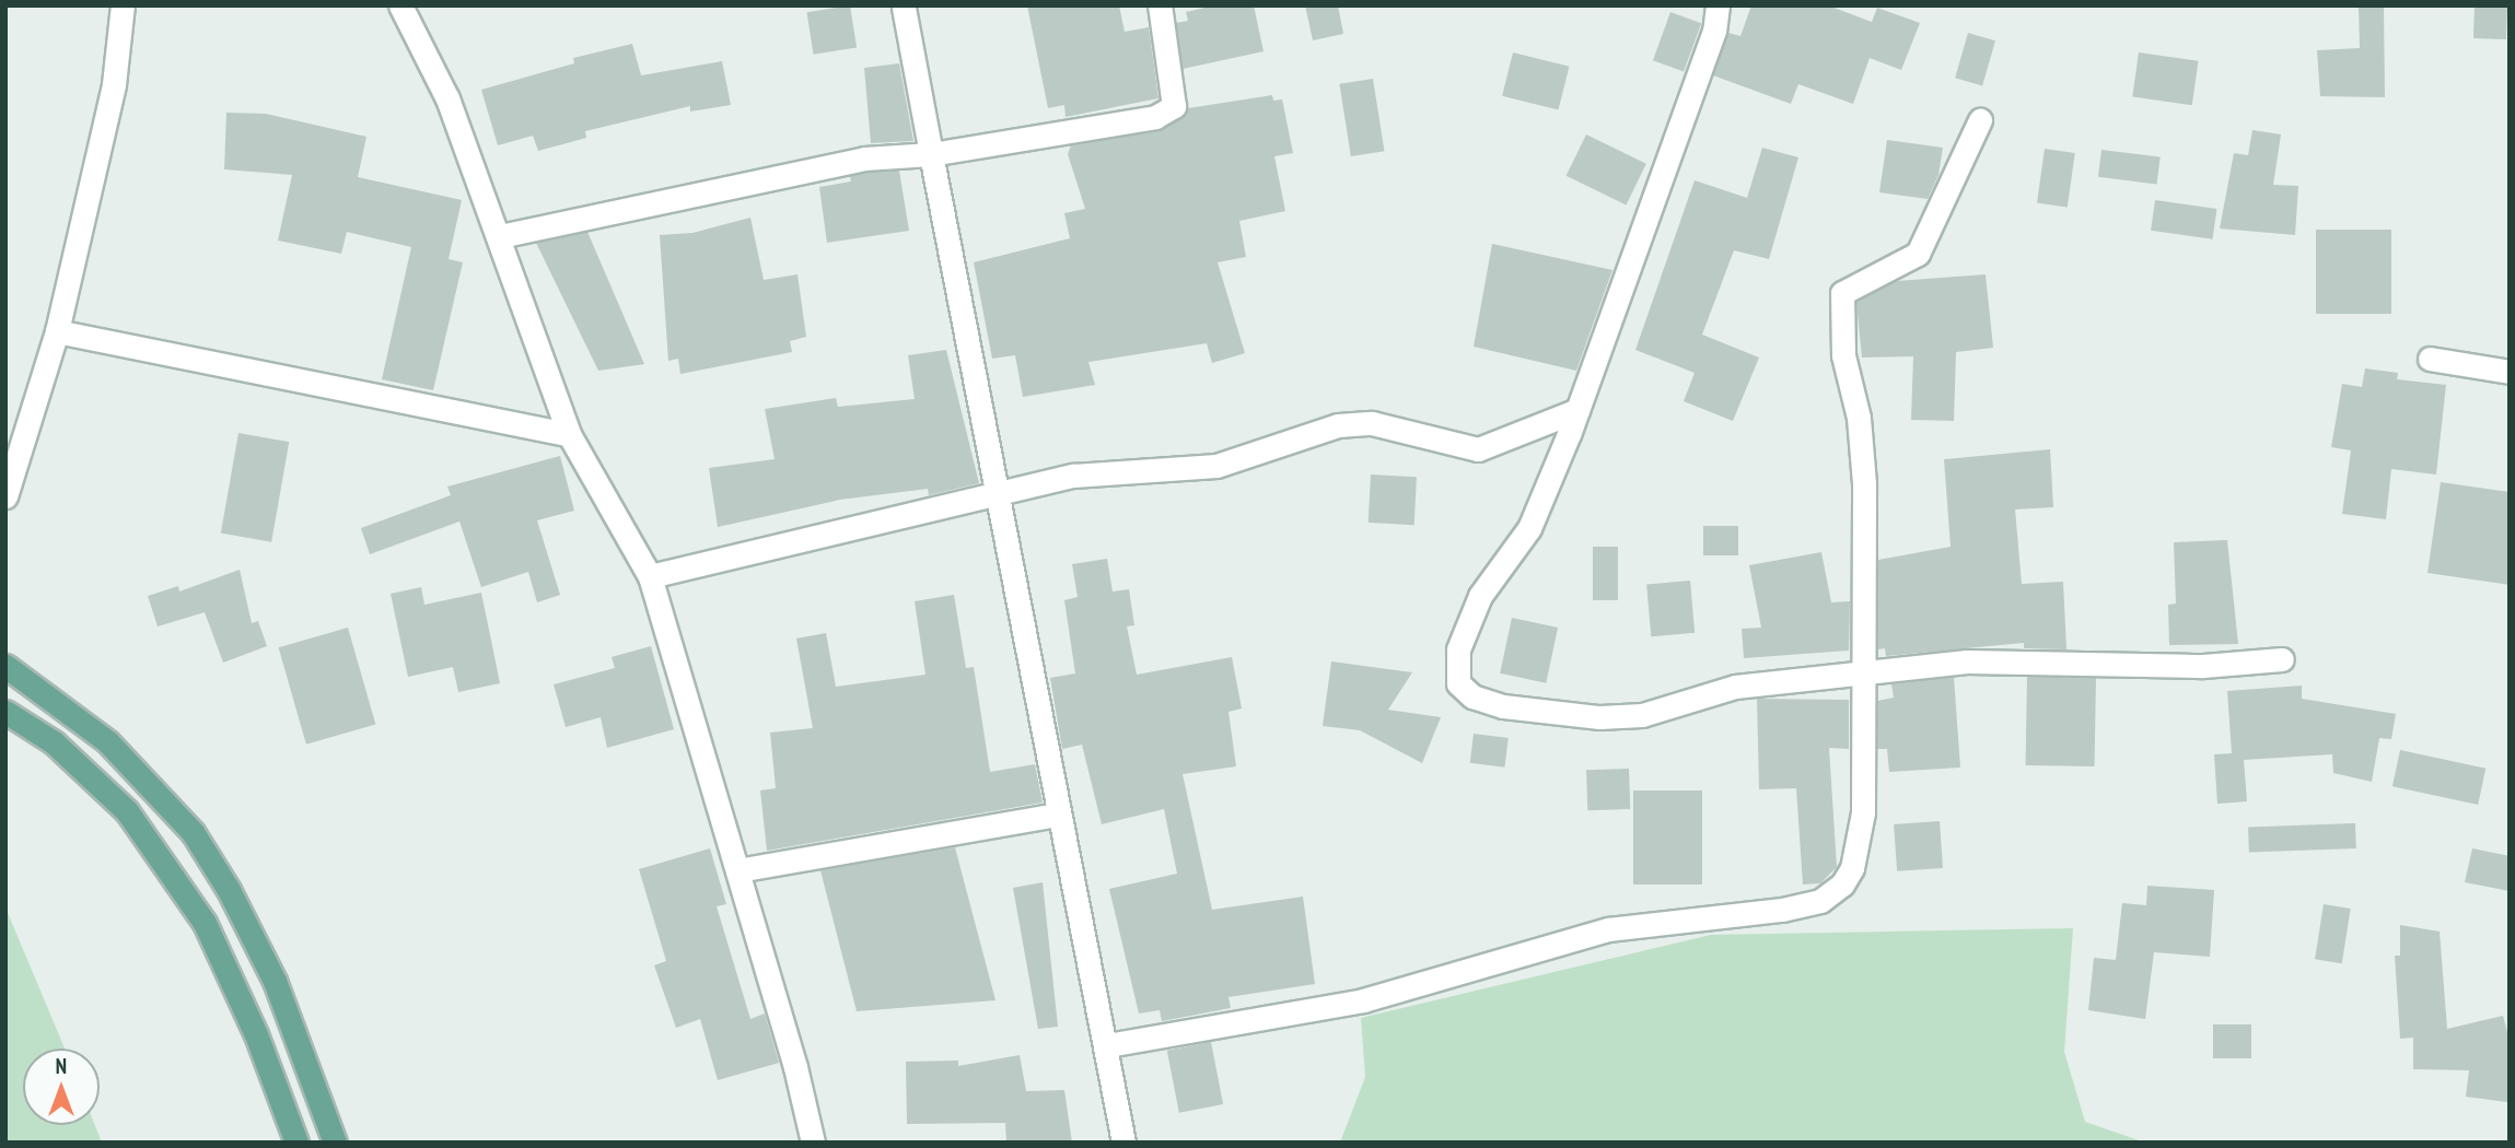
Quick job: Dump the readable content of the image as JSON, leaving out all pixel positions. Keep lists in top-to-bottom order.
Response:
{
  "north": "top"
}
